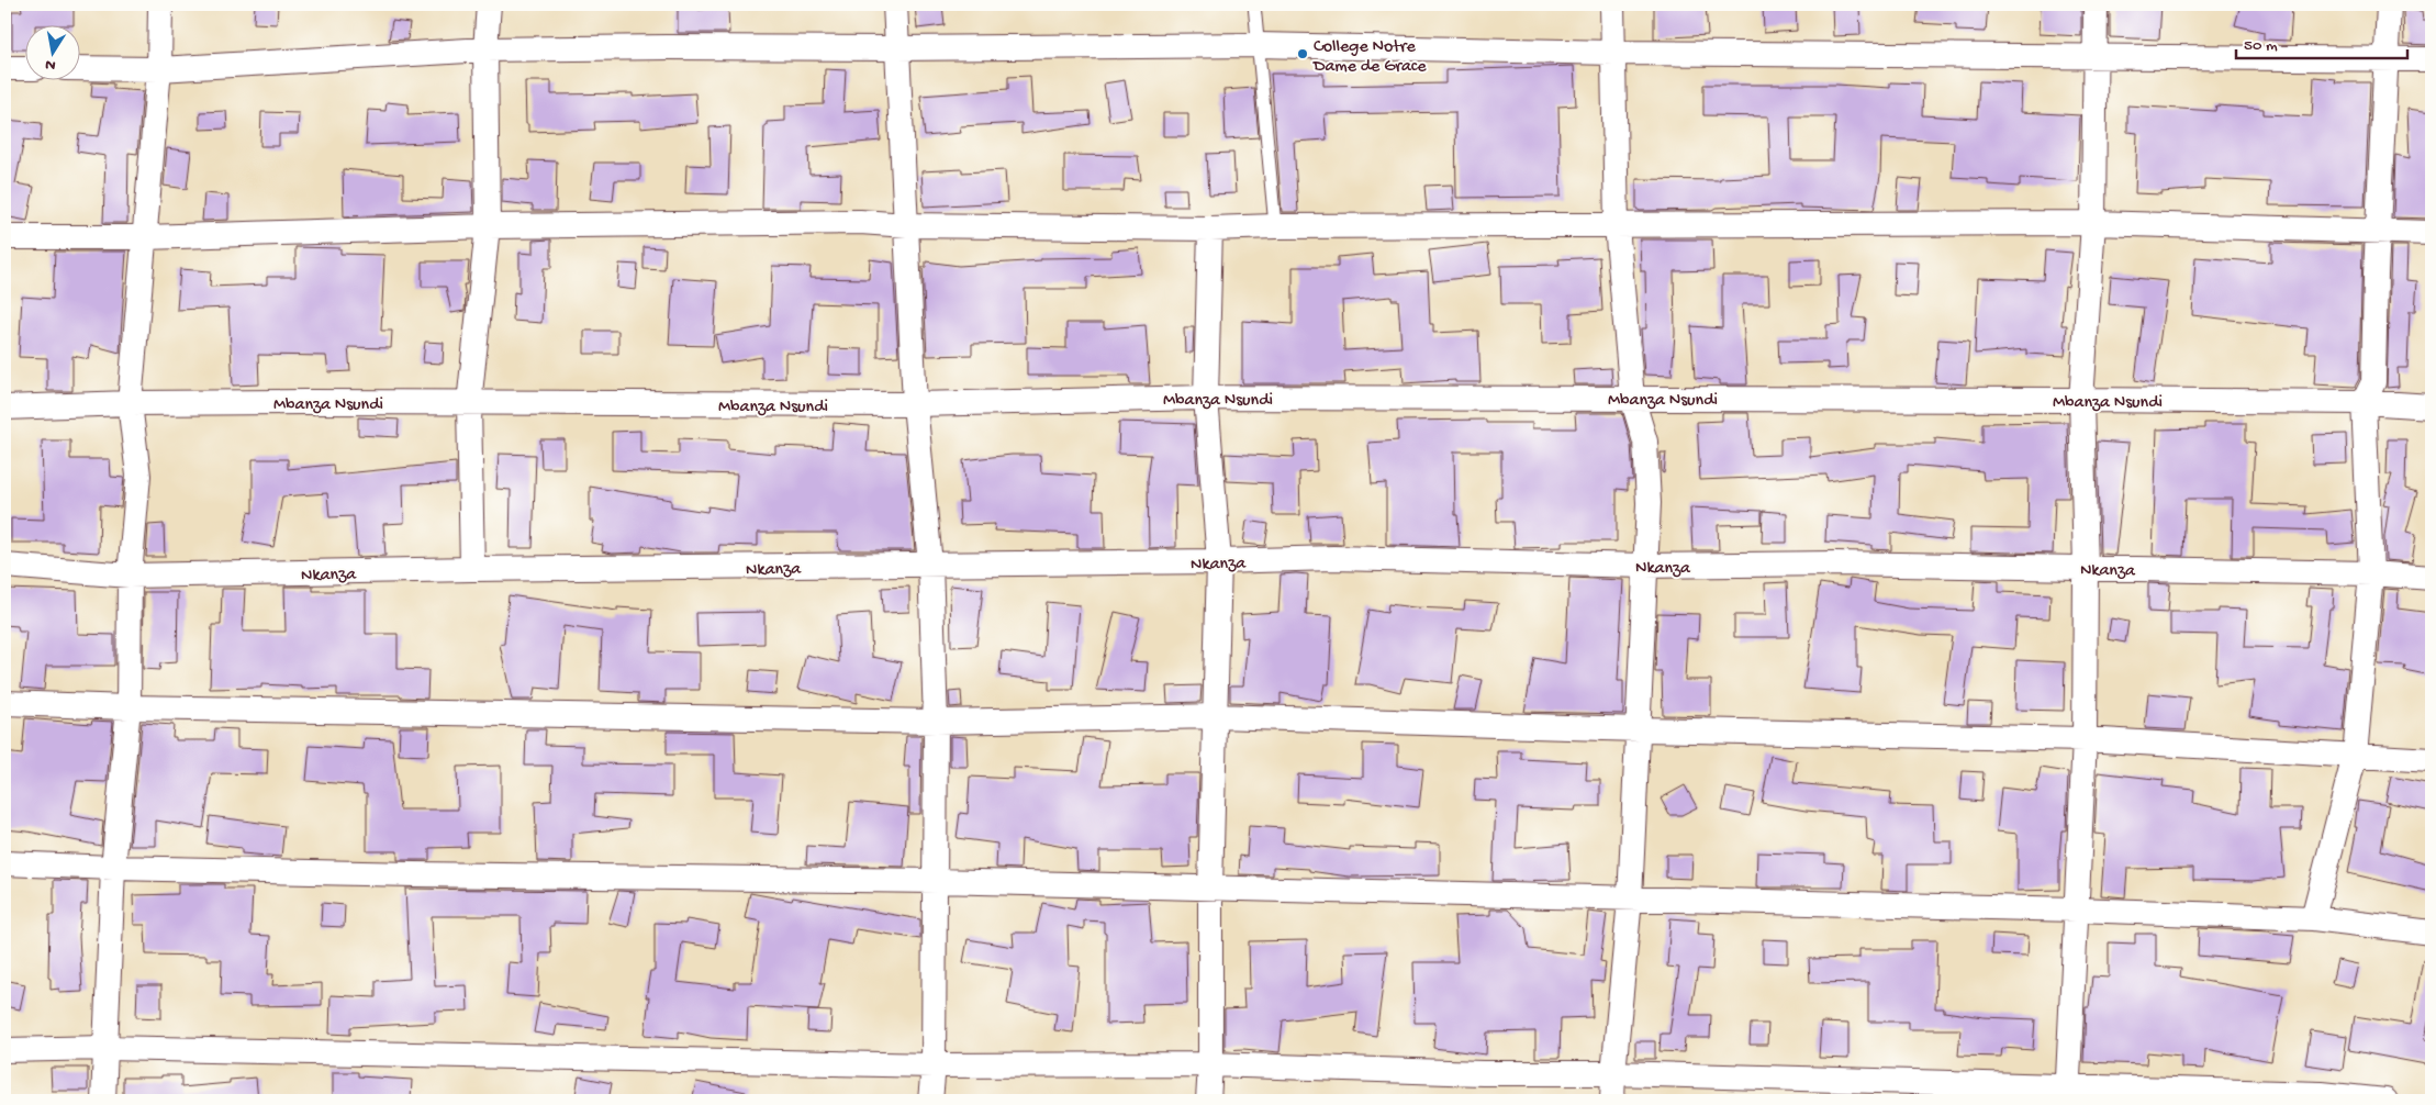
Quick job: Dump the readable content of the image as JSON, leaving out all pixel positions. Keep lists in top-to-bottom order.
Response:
{
  "streets": {
    "street": ["Mbanza Nsundi", "Nkanza"]
  },
  "places": ["College Notre Dame de Grace"],
  "scale_bar": "50 m",
  "north": "bottom"
}
